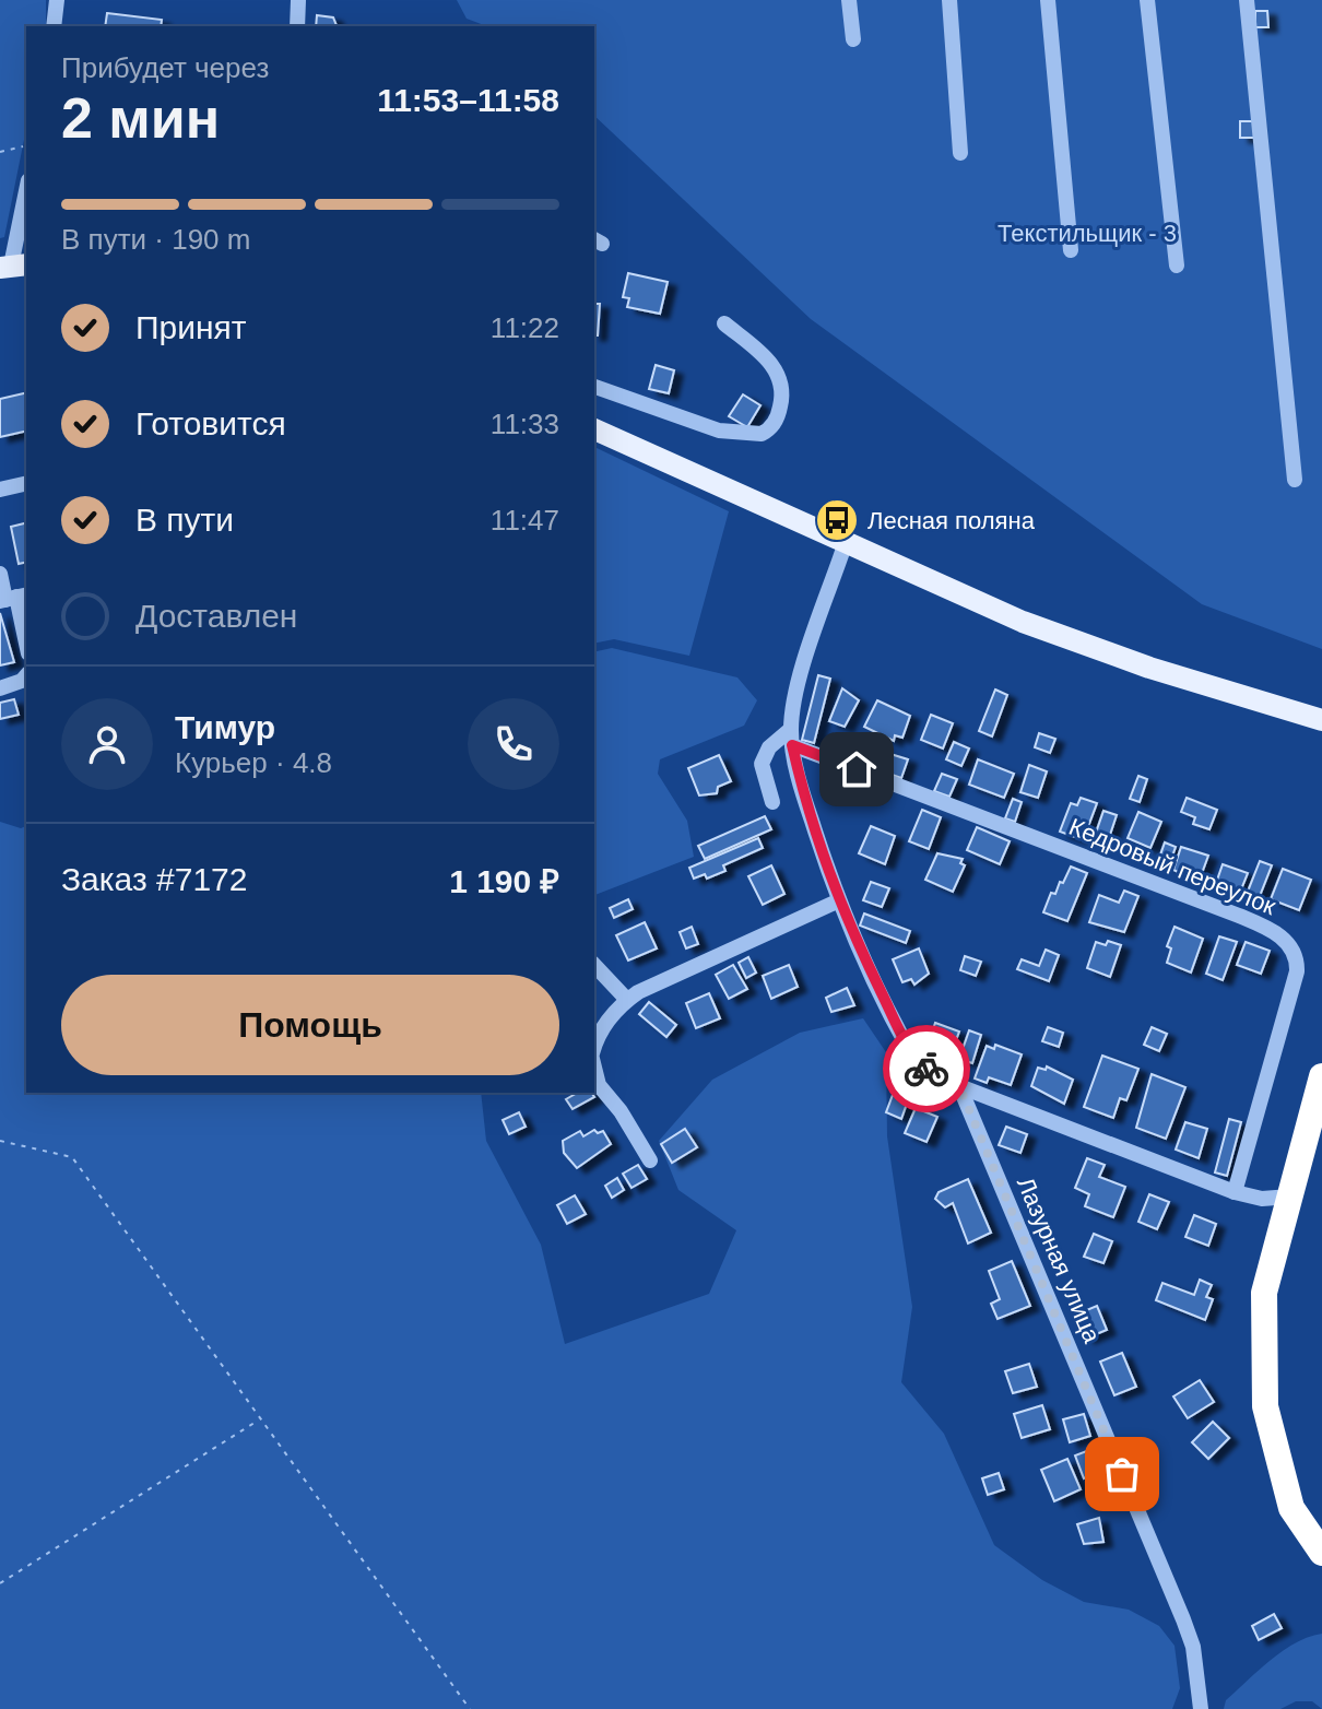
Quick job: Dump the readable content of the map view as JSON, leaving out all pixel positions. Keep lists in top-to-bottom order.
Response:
{
  "streets": {
    "street": ["Кедровый переулок", "Лазурная улица"]
  },
  "parks": ["Текстильщик - 3"],
  "places": {
    "bus stop": ["Лесная поляна"]
  },
  "page": {
    "heading": ["2 мин", "Прибудет через", "11:53–11:58"],
    "panel": [
      "Тимур",
      "Курьер · 4.8",
      "Заказ #7172",
      "1 190 ₽"
    ],
    "bar": "В пути · 190 m",
    "list": [
      ["Принят", "11:22"],
      ["Готовится", "11:33"],
      ["В пути", "11:47"],
      "Доставлен"
    ],
    "buttons": "Помощь"
  }
}
